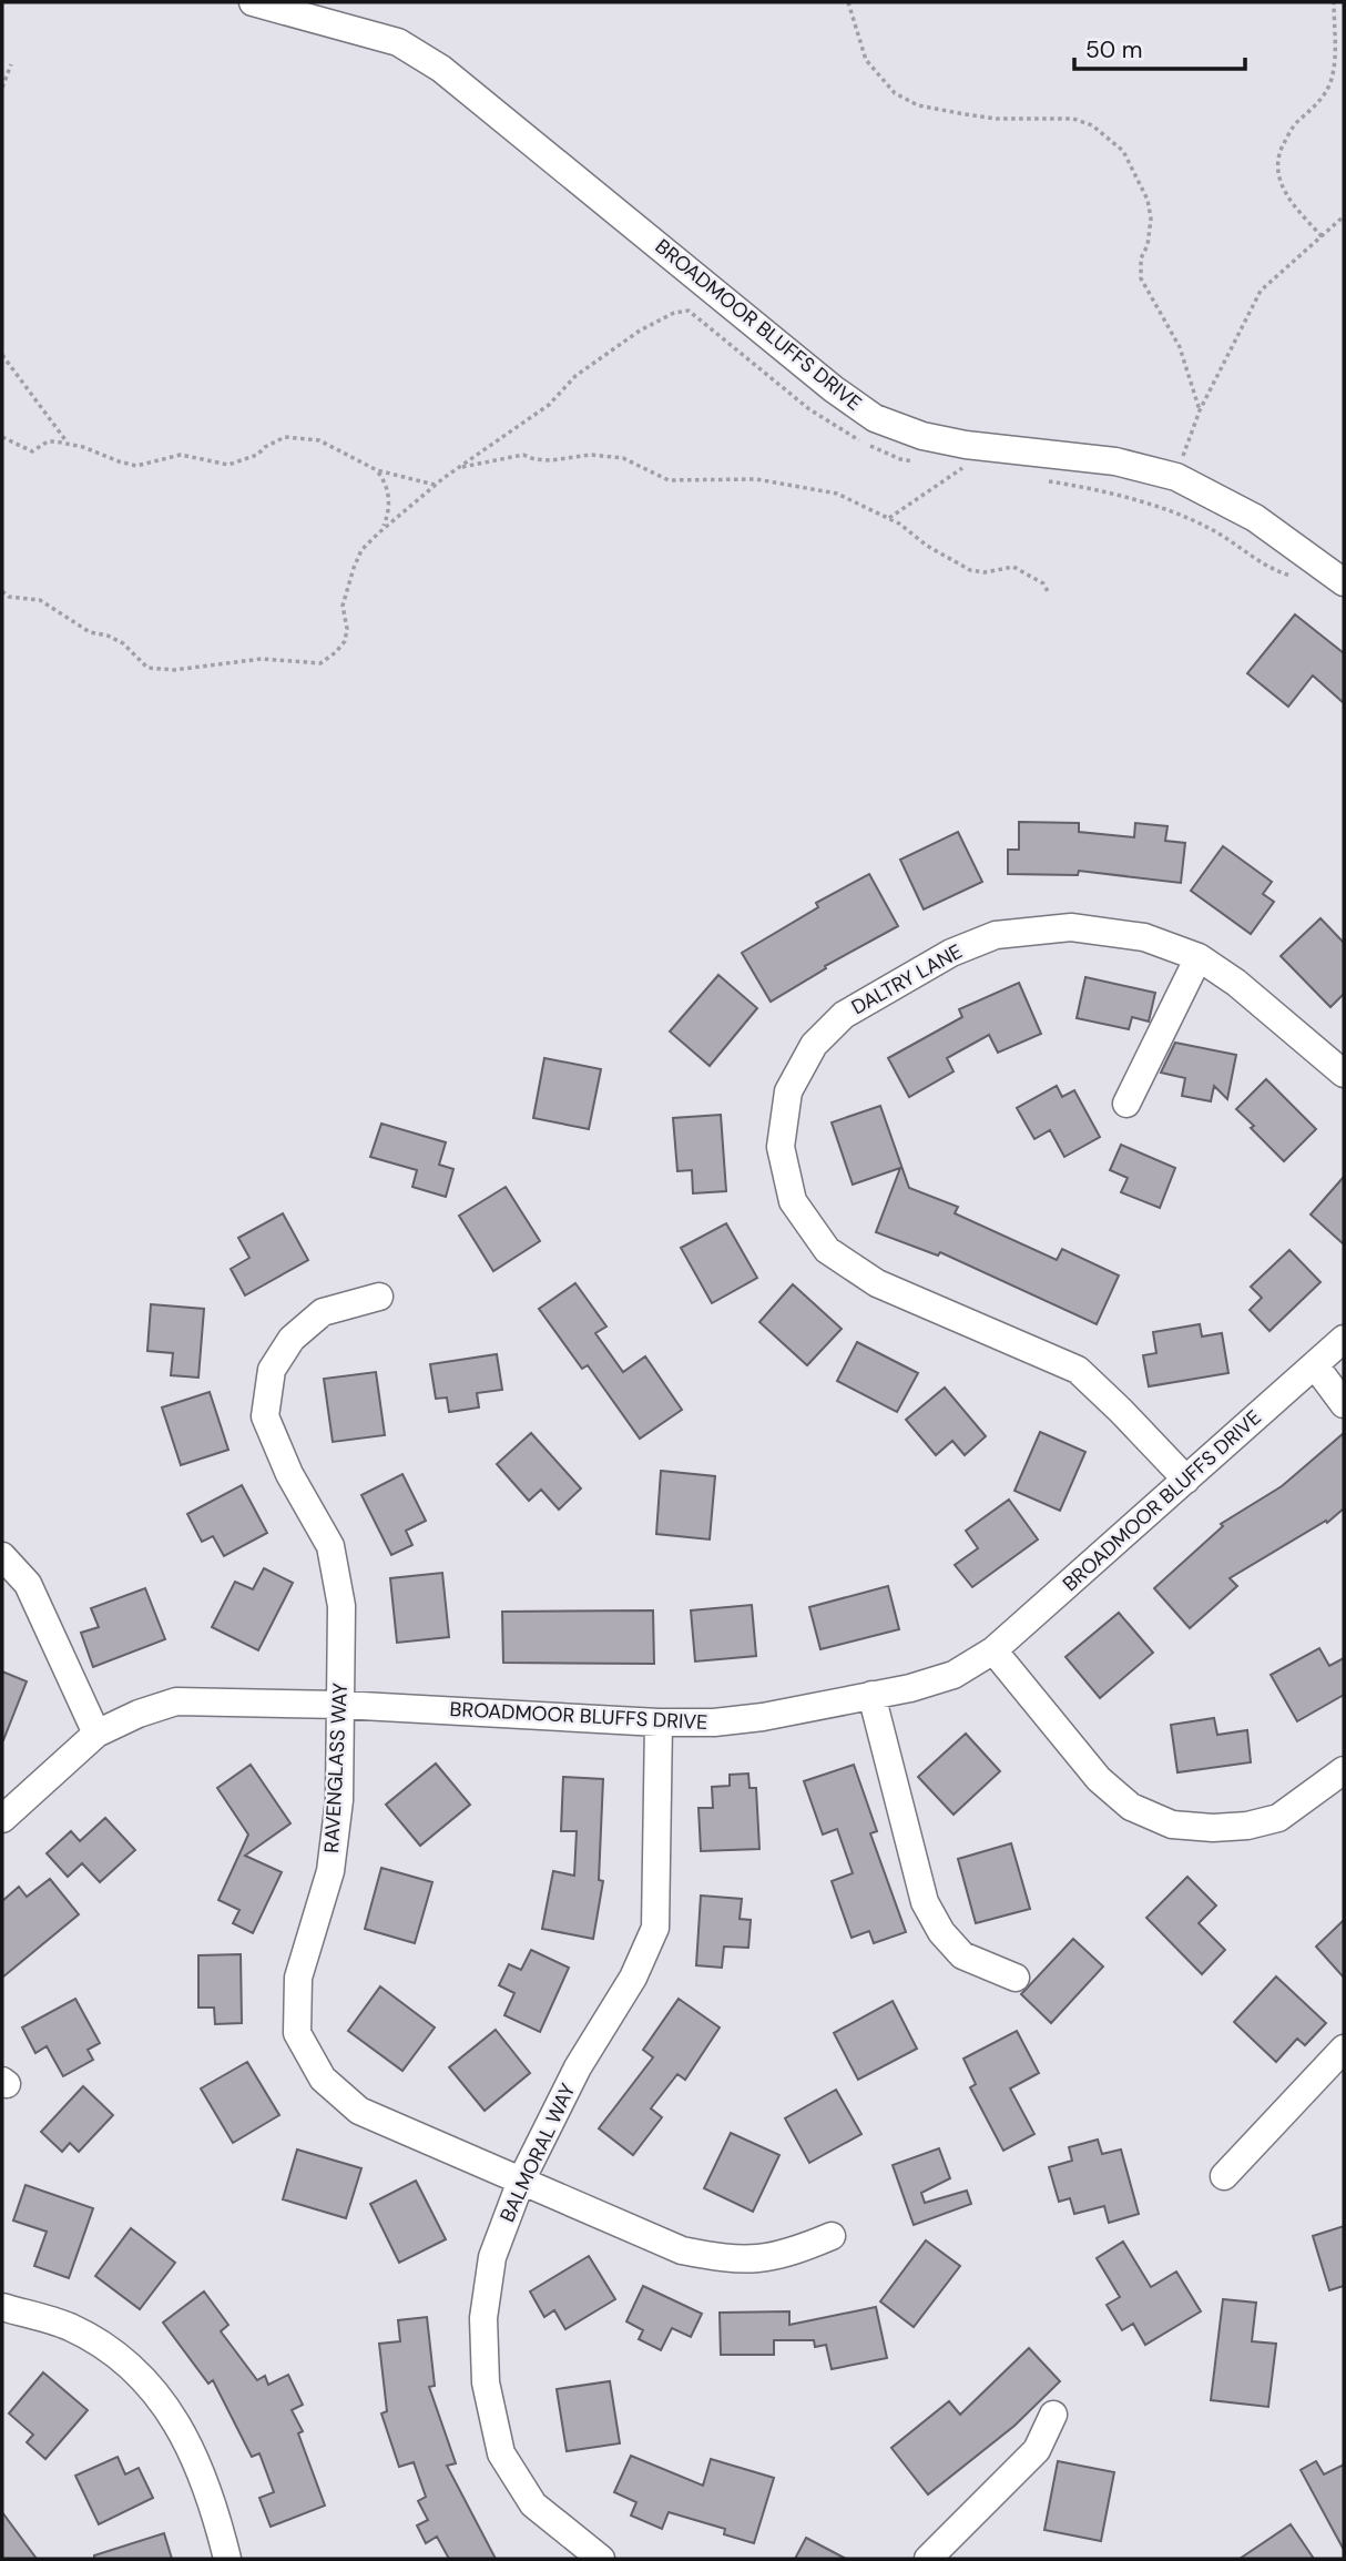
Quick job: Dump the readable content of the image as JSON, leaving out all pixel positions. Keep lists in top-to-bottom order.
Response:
{
  "streets": {
    "street": [
      "BROADMOOR BLUFFS DRIVE",
      "DALTRY LANE",
      "RAVENGLASS WAY",
      "BALMORAL WAY"
    ]
  },
  "crossings": [
    ["BROADMOOR BLUFFS DRIVE", "DALTRY LANE"],
    ["BROADMOOR BLUFFS DRIVE", "RAVENGLASS WAY"],
    ["BROADMOOR BLUFFS DRIVE", "BALMORAL WAY"],
    ["RAVENGLASS WAY", "BALMORAL WAY"]
  ],
  "scale_bar": "50 m"
}
